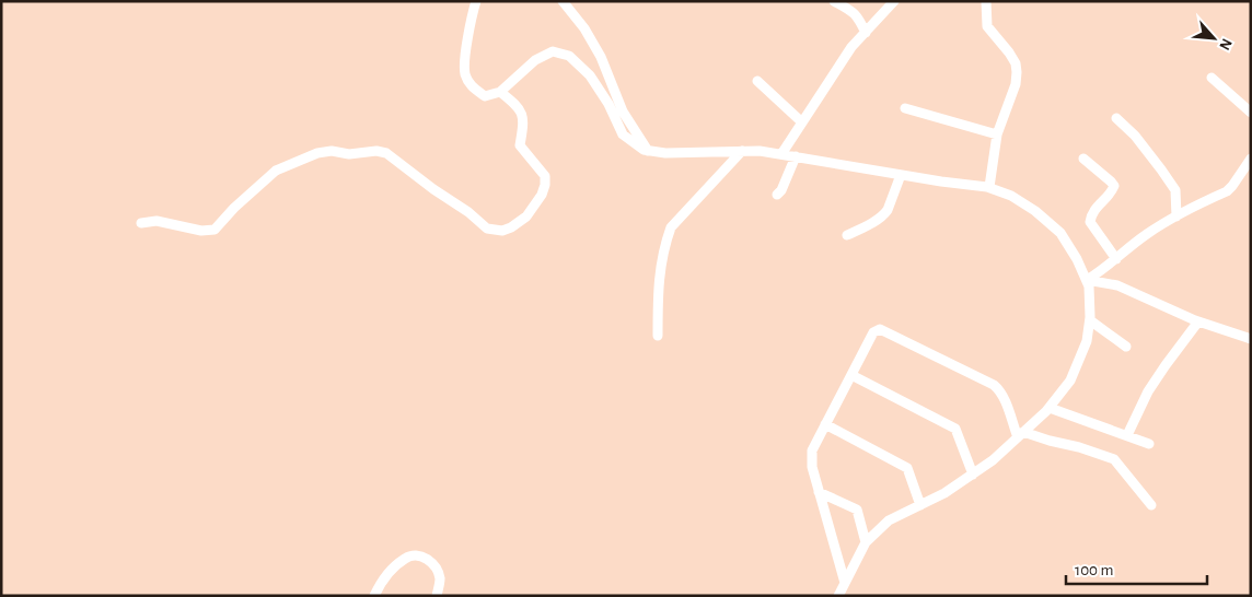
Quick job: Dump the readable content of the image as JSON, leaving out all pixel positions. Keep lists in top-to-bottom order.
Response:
{
  "scale_bar": "100 m",
  "north": "bottom right"
}
